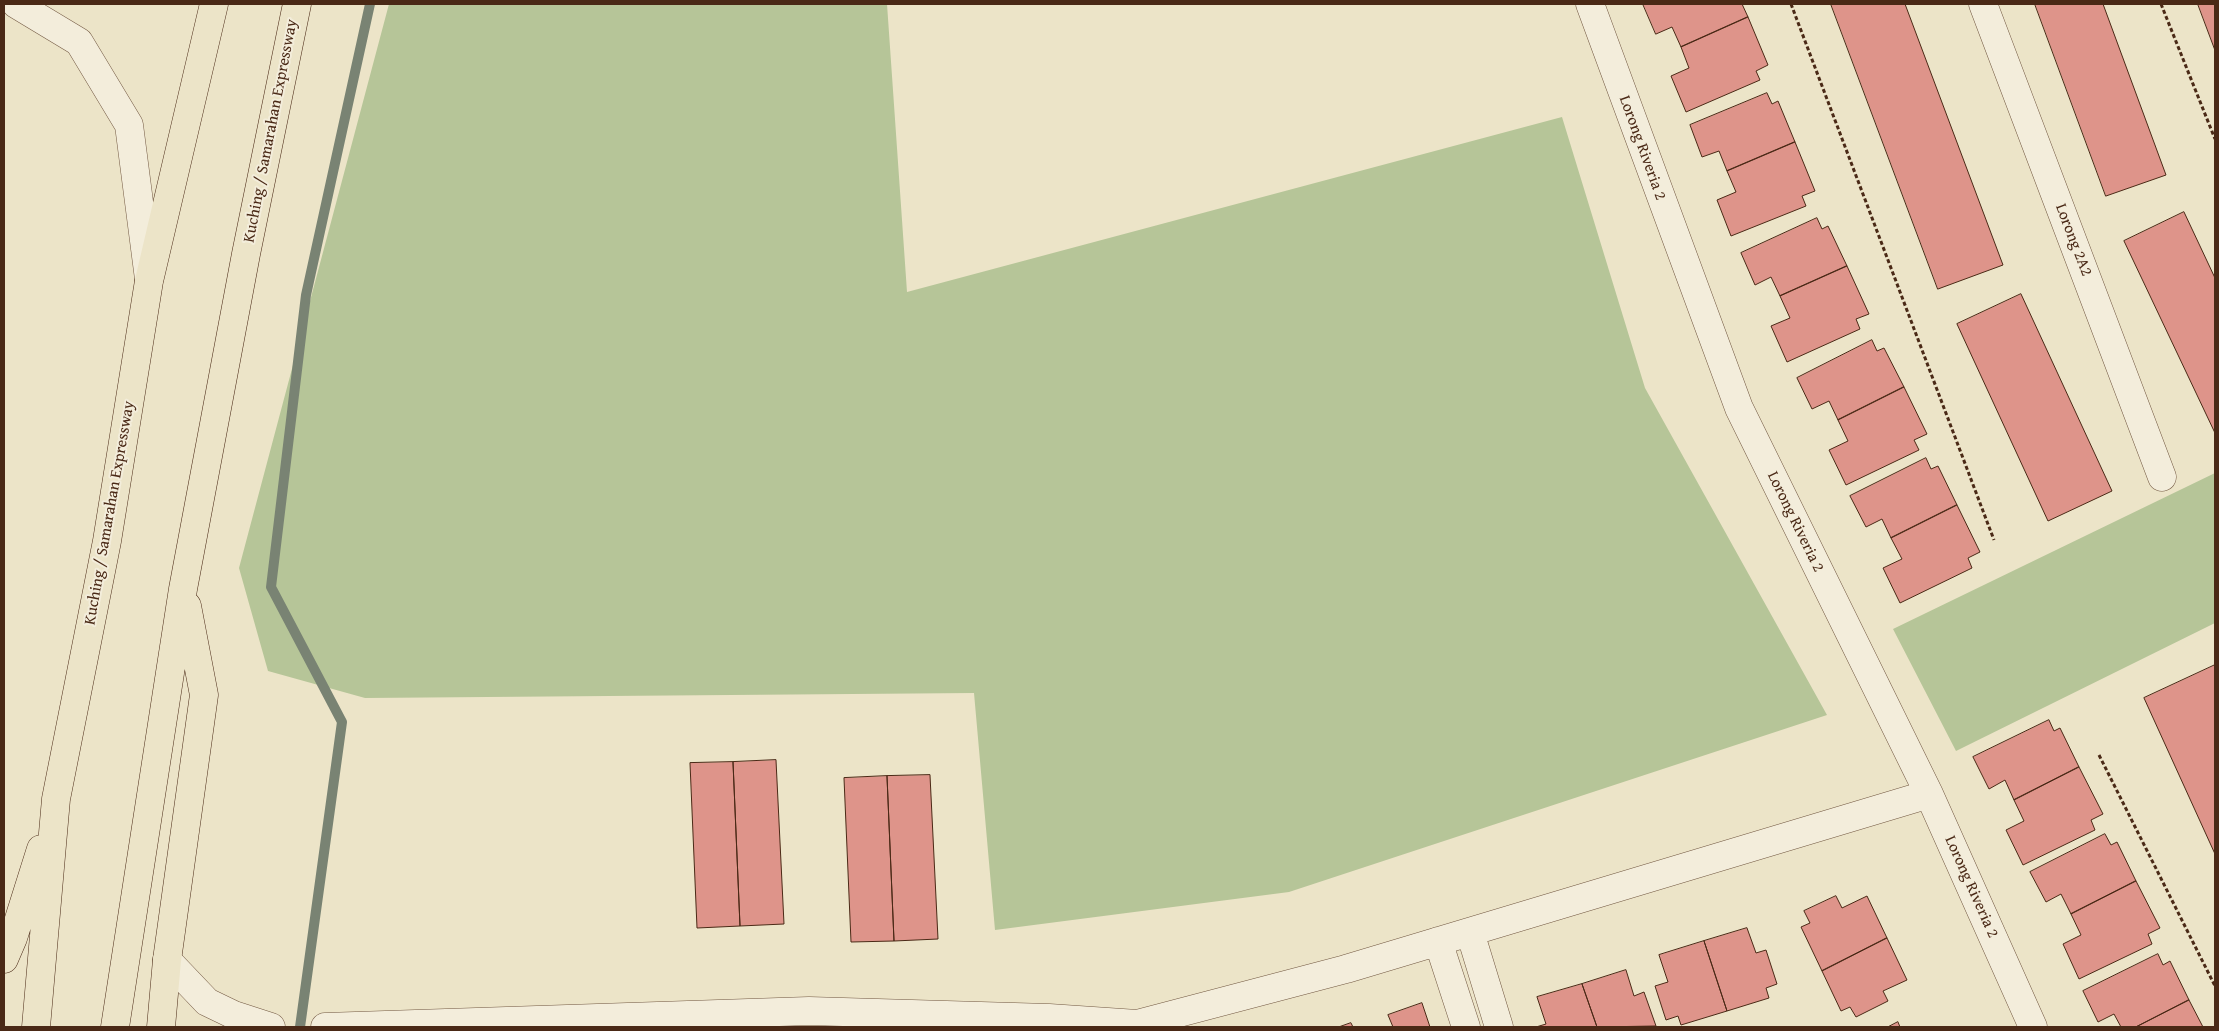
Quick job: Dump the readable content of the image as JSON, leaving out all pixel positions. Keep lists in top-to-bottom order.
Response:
{
  "streets": {
    "highway": ["Kuching / Samarahan Expressway"],
    "street": ["Lorong Riveria 2", "Lorong 2A2"]
  }
}
